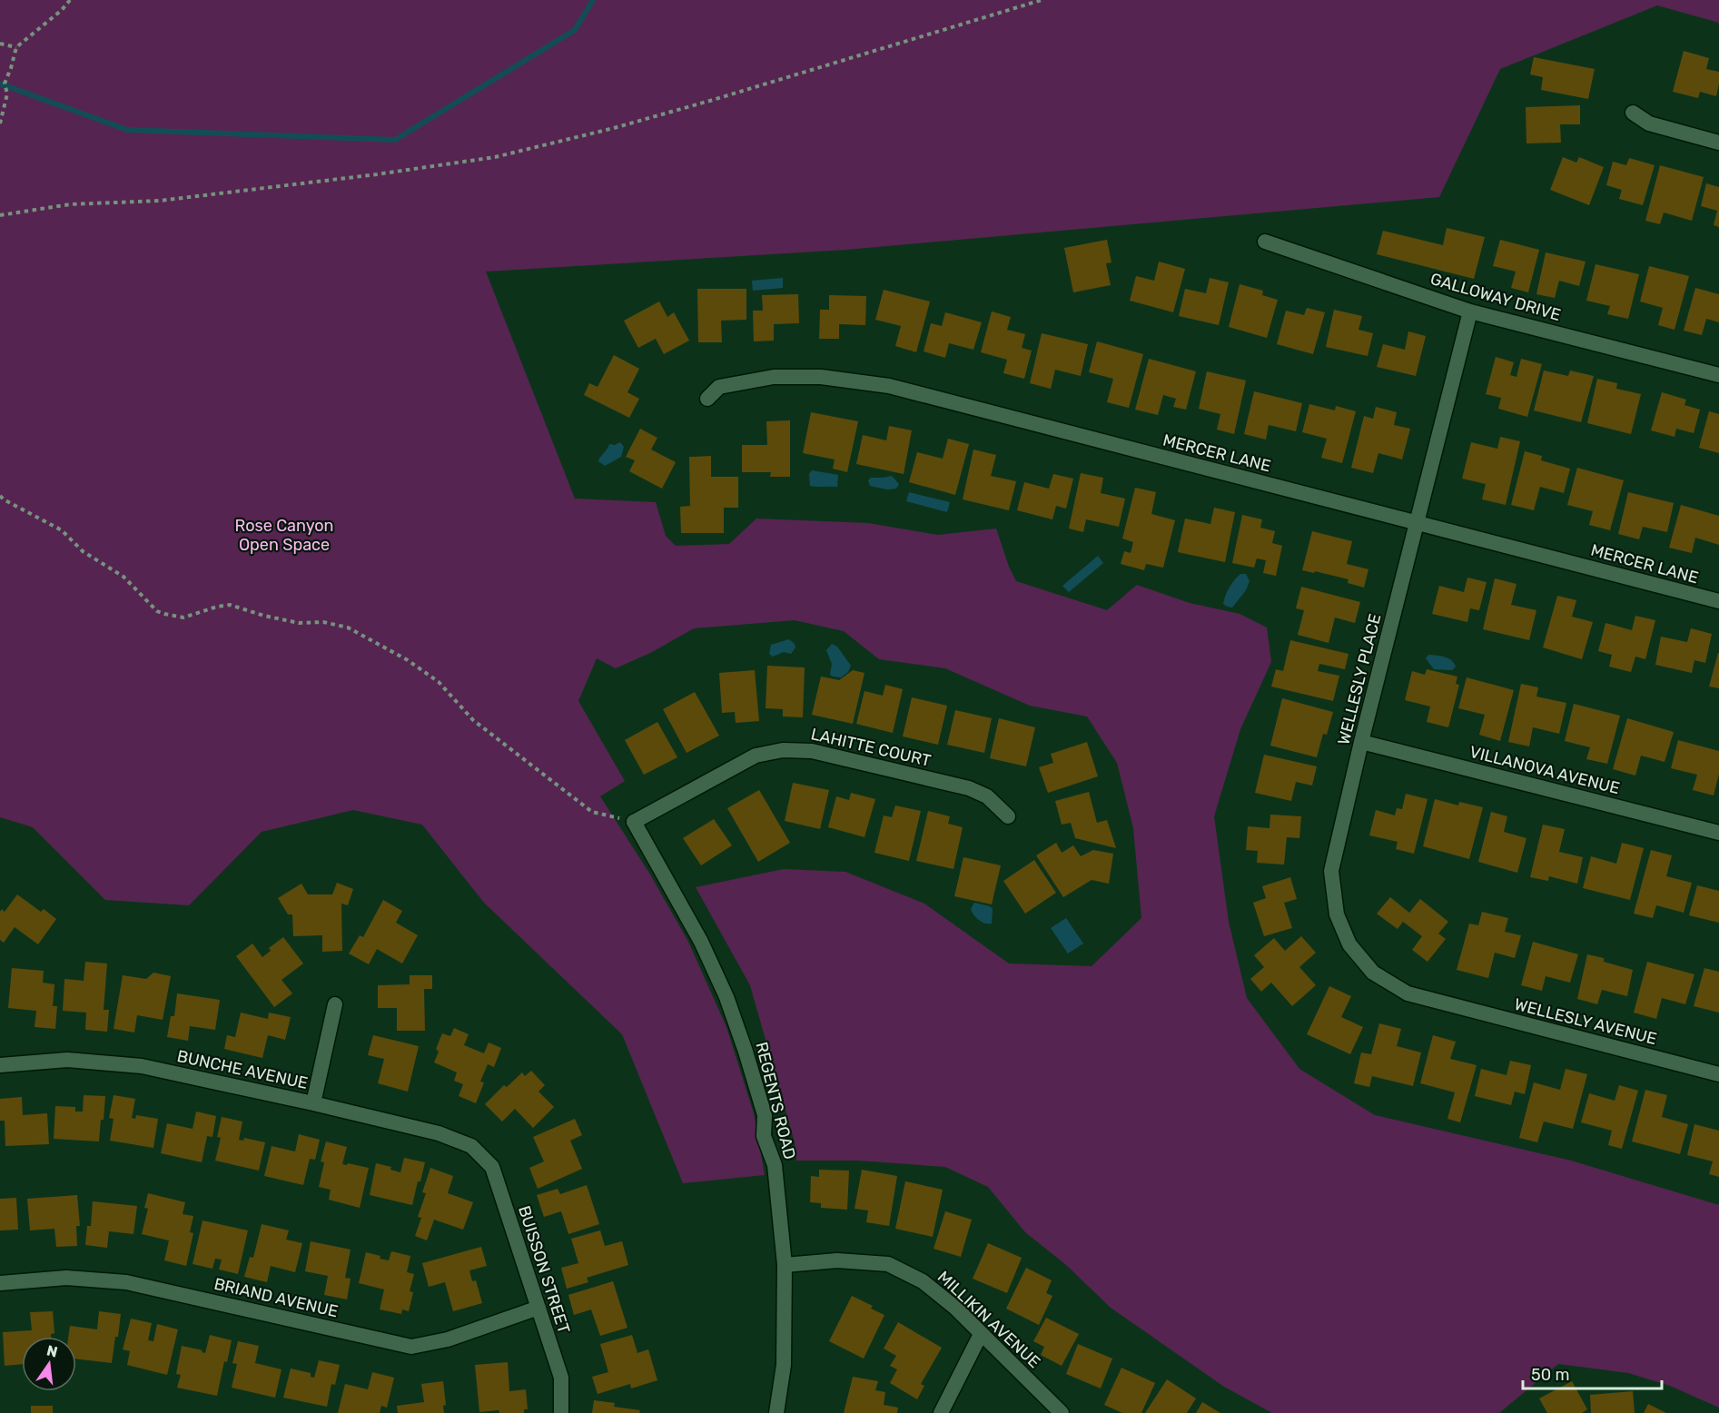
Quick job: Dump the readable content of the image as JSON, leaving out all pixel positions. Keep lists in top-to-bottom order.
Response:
{
  "streets": {
    "street": [
      "GALLOWAY DRIVE",
      "MERCER LANE",
      "WELLESLY PLACE",
      "LAHITTE COURT",
      "VILLANOVA AVENUE",
      "WELLESLY AVENUE",
      "BUNCHE AVENUE",
      "REGENTS ROAD",
      "BUISSON STREET",
      "BRIAND AVENUE",
      "MILLIKIN AVENUE"
    ]
  },
  "crossings": [
    ["GALLOWAY DRIVE", "WELLESLY PLACE"],
    ["MERCER LANE", "WELLESLY PLACE"],
    ["WELLESLY PLACE", "VILLANOVA AVENUE"],
    ["WELLESLY PLACE", "WELLESLY AVENUE"],
    ["LAHITTE COURT", "REGENTS ROAD"],
    ["BUNCHE AVENUE", "BUISSON STREET"],
    ["REGENTS ROAD", "MILLIKIN AVENUE"],
    ["BUISSON STREET", "BRIAND AVENUE"]
  ],
  "parks": ["Rose Canyon Open Space"],
  "scale_bar": "50 m",
  "north": "top"
}
